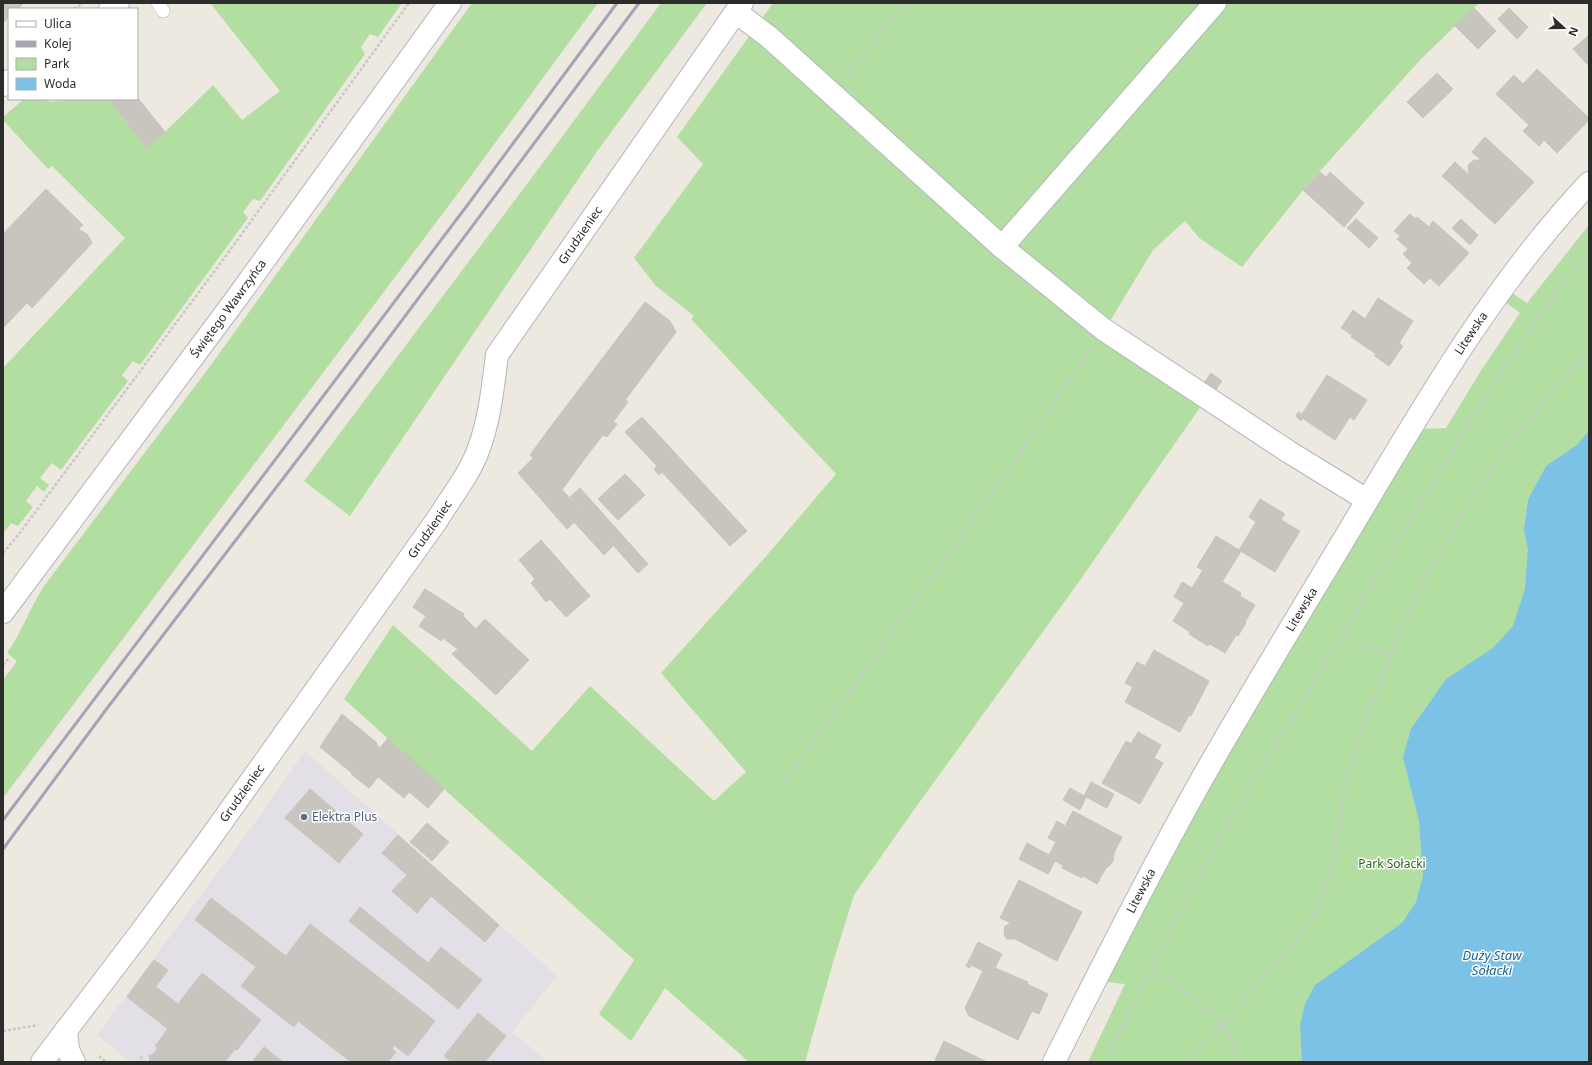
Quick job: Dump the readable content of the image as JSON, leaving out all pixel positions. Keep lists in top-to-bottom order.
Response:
{
  "streets": {
    "street": ["Grudzieniec", "Świętego Wawrzyńca", "Litewska"]
  },
  "water": ["Duży Staw Sołacki"],
  "parks": ["Park Sołacki"],
  "places": ["Elektra Plus"],
  "legend": [
    "Ulica",
    "Kolej",
    "Park",
    "Woda"
  ],
  "north": "right"
}
